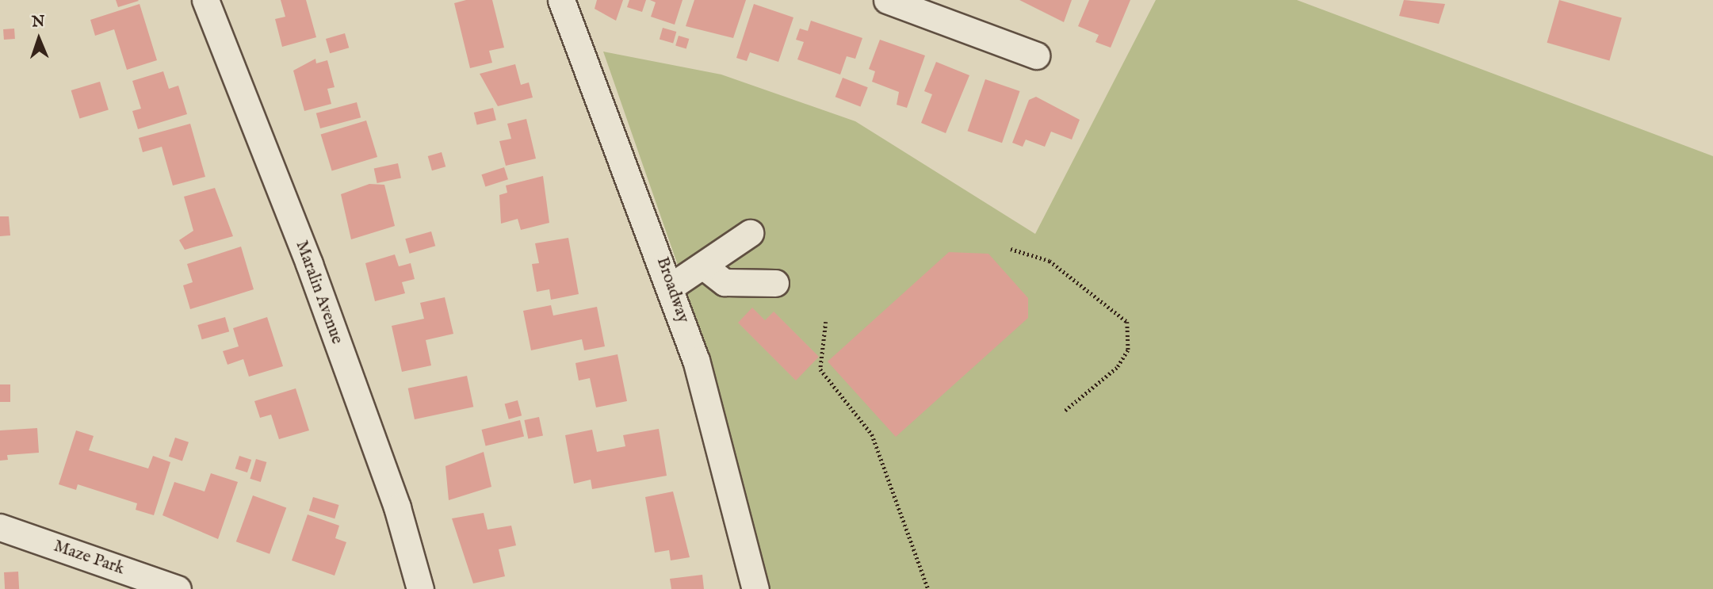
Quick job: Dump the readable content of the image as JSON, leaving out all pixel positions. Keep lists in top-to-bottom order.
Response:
{
  "streets": {
    "street": ["Broadway", "Maralin Avenue", "Maze Park"]
  },
  "north": "top"
}
